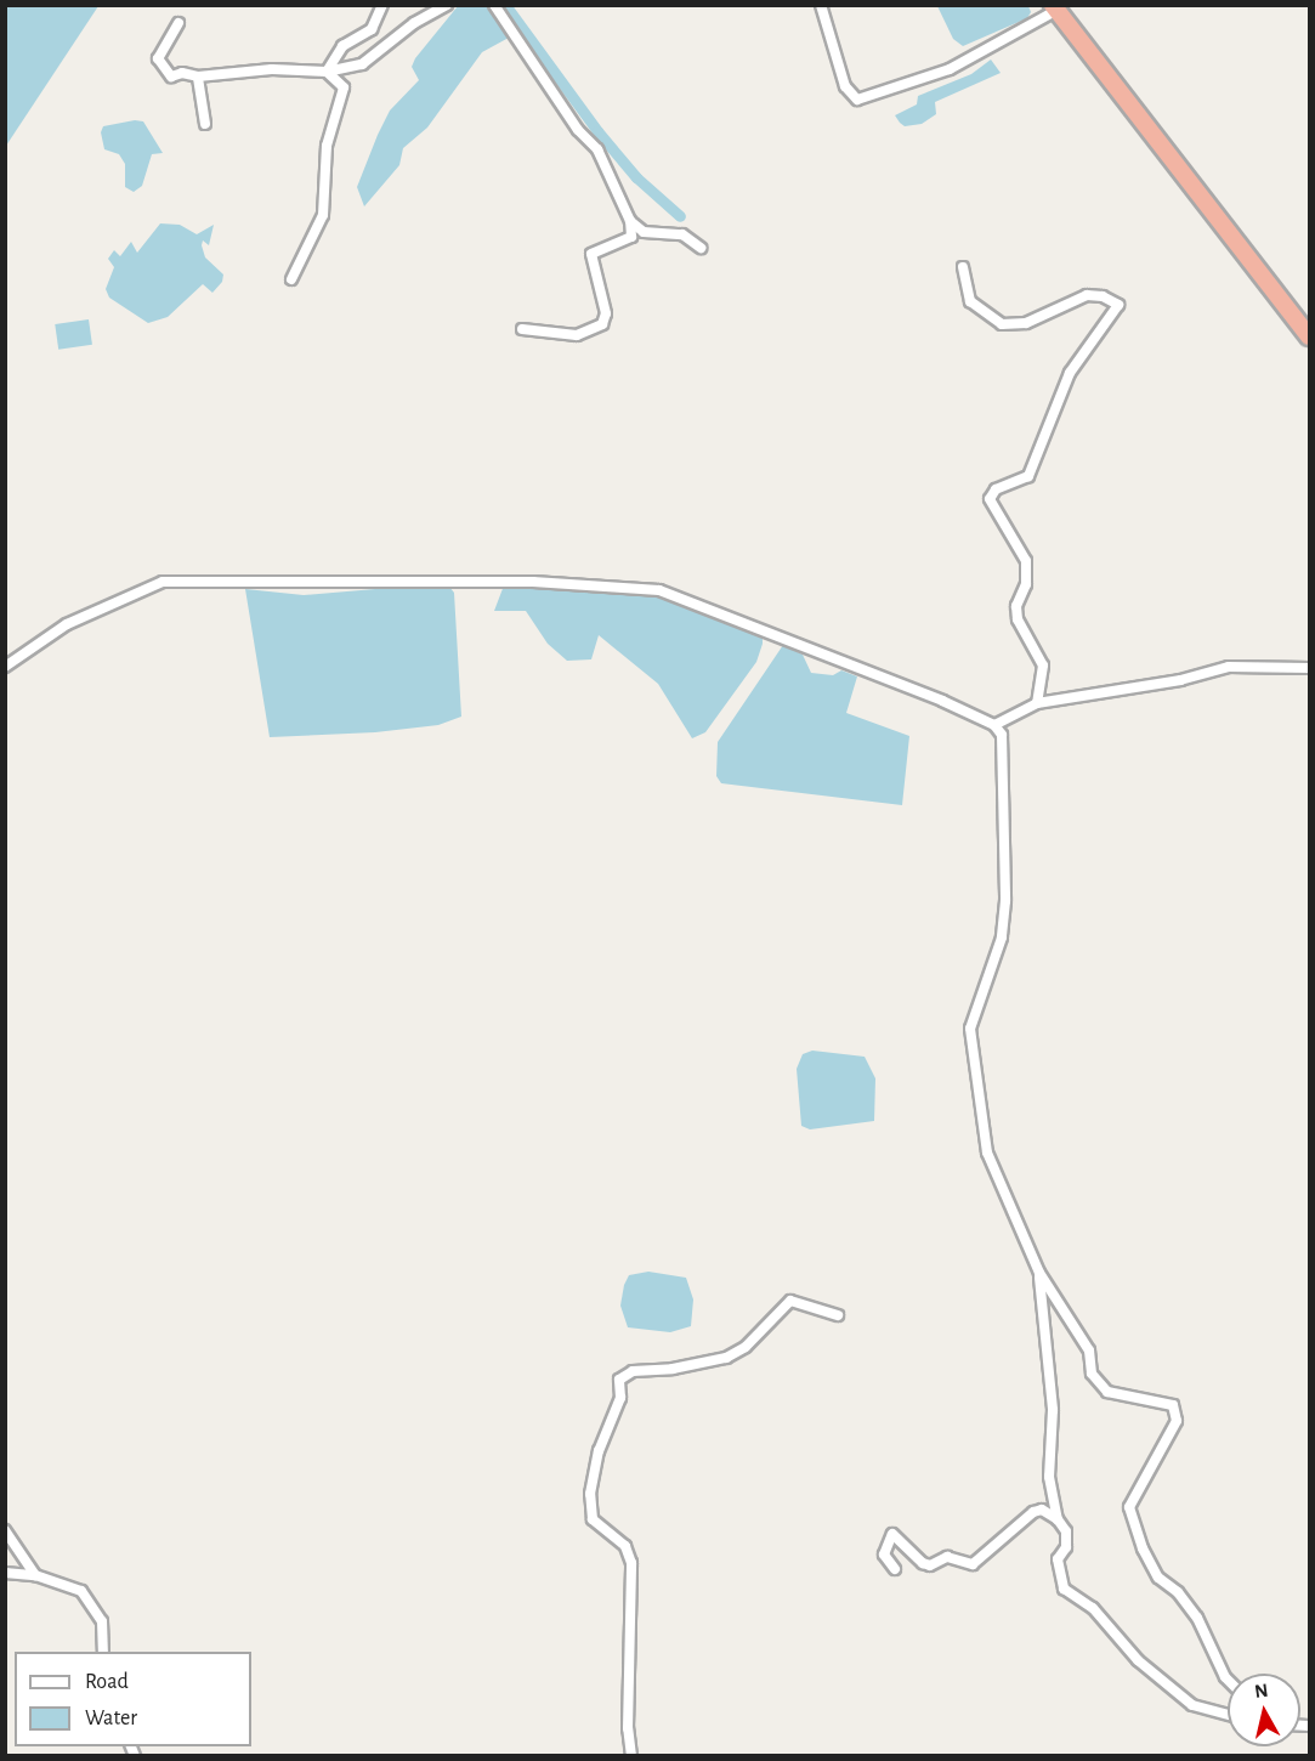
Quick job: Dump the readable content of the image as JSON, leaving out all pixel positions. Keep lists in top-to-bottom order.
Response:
{
  "legend": ["Road", "Water"],
  "north": "top"
}
